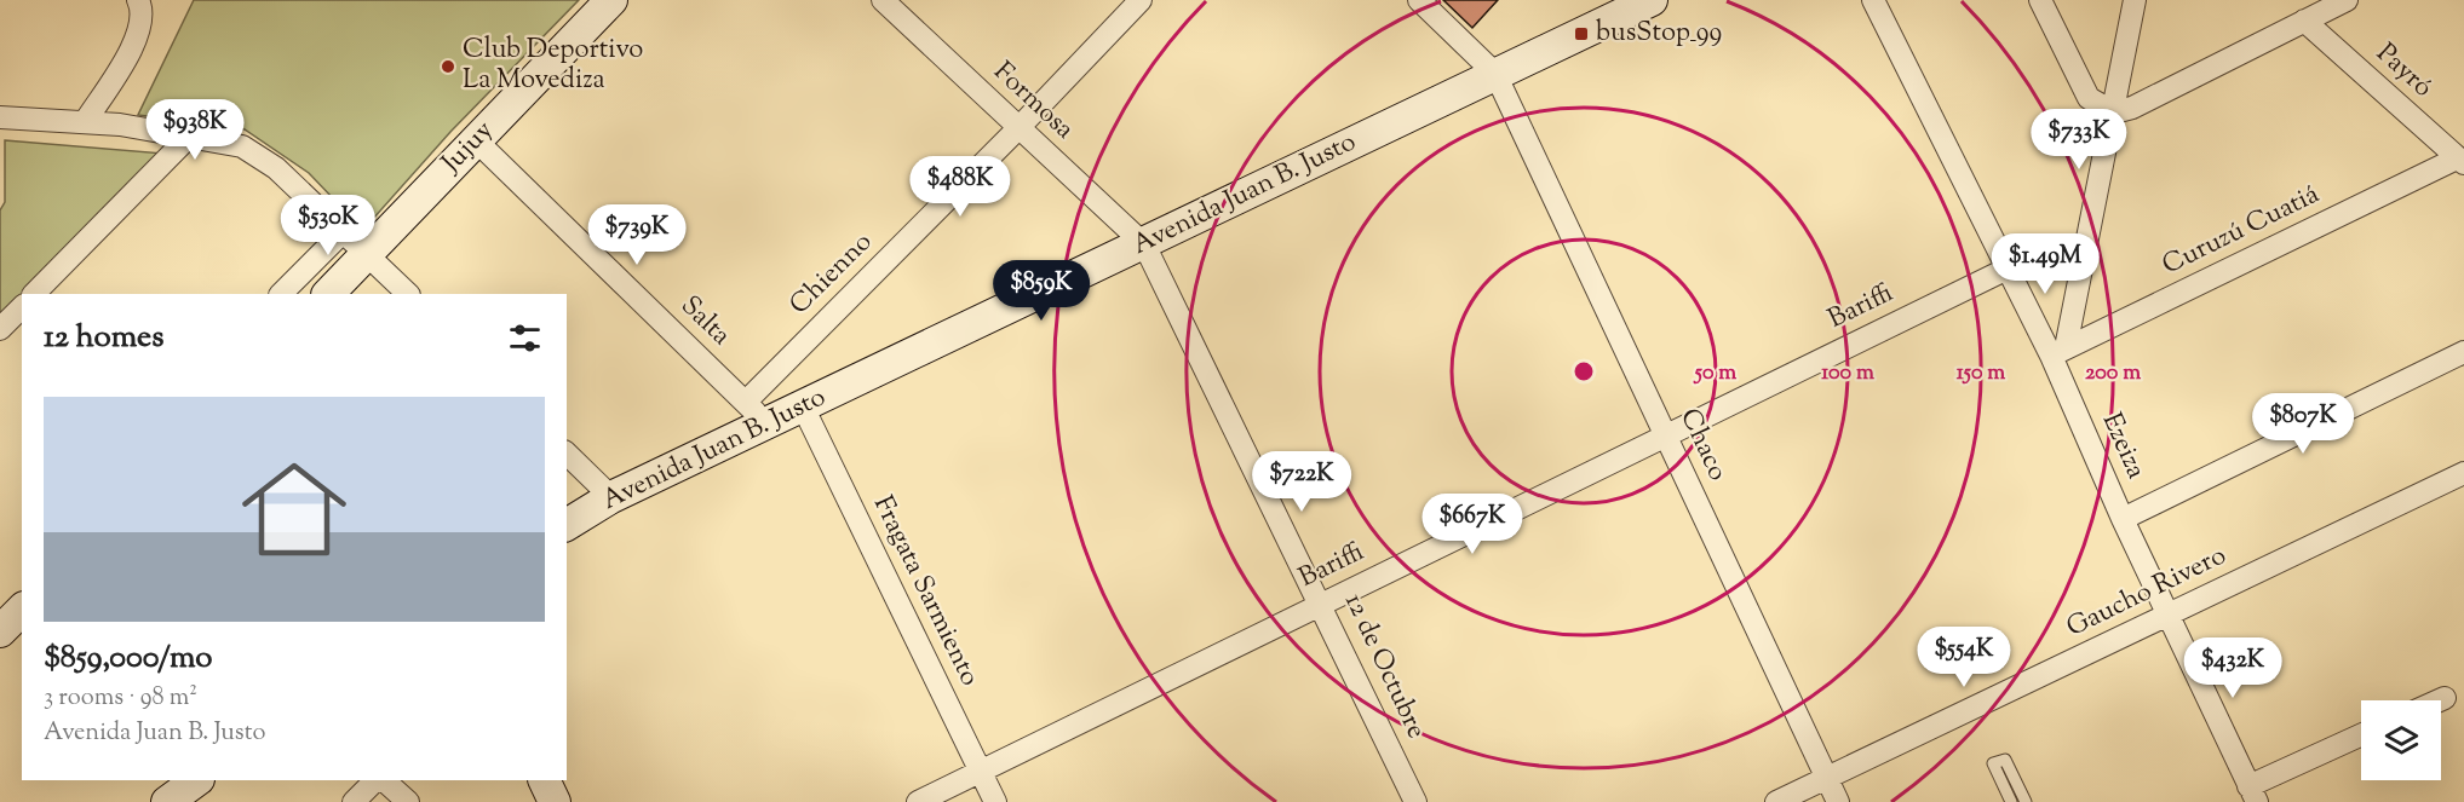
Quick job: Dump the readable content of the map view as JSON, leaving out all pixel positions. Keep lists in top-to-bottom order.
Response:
{
  "streets": {
    "main road": ["Jujuy", "Avenida Juan B. Justo"],
    "street": [
      "Payró",
      "Formosa",
      "Curuzú Cuatiá",
      "Chienno",
      "Bariffi",
      "Salta",
      "Chaco",
      "Ezeiza",
      "Fragata Sarmiento",
      "Gaucho Rivero",
      "12 de Octubre"
    ]
  },
  "crossings": [
    ["Payró", "Curuzú Cuatiá"],
    ["Formosa", "Avenida Juan B. Justo"],
    ["Formosa", "Chienno"],
    ["Formosa", "12 de Octubre"],
    ["Jujuy", "Salta"],
    ["Avenida Juan B. Justo", "Salta"],
    ["Avenida Juan B. Justo", "Chaco"],
    ["Avenida Juan B. Justo", "Fragata Sarmiento"],
    ["Avenida Juan B. Justo", "12 de Octubre"],
    ["Curuzú Cuatiá", "Ezeiza"],
    ["Chienno", "Salta"],
    ["Bariffi", "Chaco"],
    ["Bariffi", "Ezeiza"],
    ["Bariffi", "Fragata Sarmiento"],
    ["Bariffi", "12 de Octubre"],
    ["Chaco", "Gaucho Rivero"],
    ["Ezeiza", "Gaucho Rivero"]
  ],
  "places": {
    "transit": ["busStop_99"],
    "other": ["Club Deportivo La Movediza"]
  },
  "page": {
    "price": [
      "$938K",
      "$733K",
      "$488K",
      "$530K",
      "$739K",
      "$1.49M",
      "$859K",
      "$807K",
      "$722K",
      "$667K",
      "$554K",
      "$432K"
    ],
    "heading": "12 homes",
    "list": [
      {
        "name": "$859,000/mo",
        "note": "3 rooms · 98 m² · Avenida Juan B. Justo"
      }
    ]
  },
  "rings": [
    "50 m",
    "100 m",
    "150 m",
    "200 m"
  ]
}
